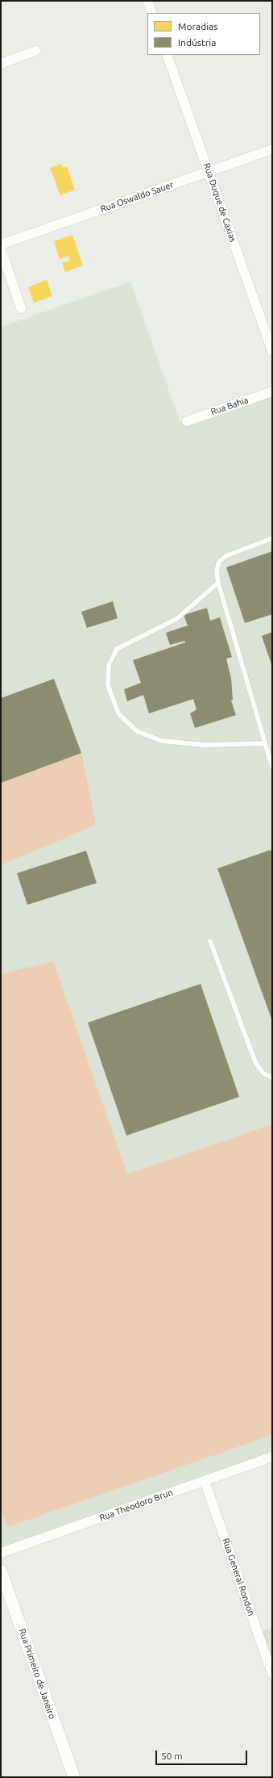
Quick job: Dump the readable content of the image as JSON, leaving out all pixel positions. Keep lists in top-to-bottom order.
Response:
{
  "streets": {
    "street": [
      "Rua Oswaldo Sauer",
      "Rua Duque de Caxias",
      "Rua Bahia",
      "Rua Theodoro Brun",
      "Rua General Rondon",
      "Rua Primeiro de Janeiro"
    ]
  },
  "crossings": [
    ["Rua Oswaldo Sauer", "Rua Duque de Caxias"],
    ["Rua Theodoro Brun", "Rua General Rondon"]
  ],
  "legend": ["Moradias", "Indústria"],
  "scale_bar": "50 m"
}
